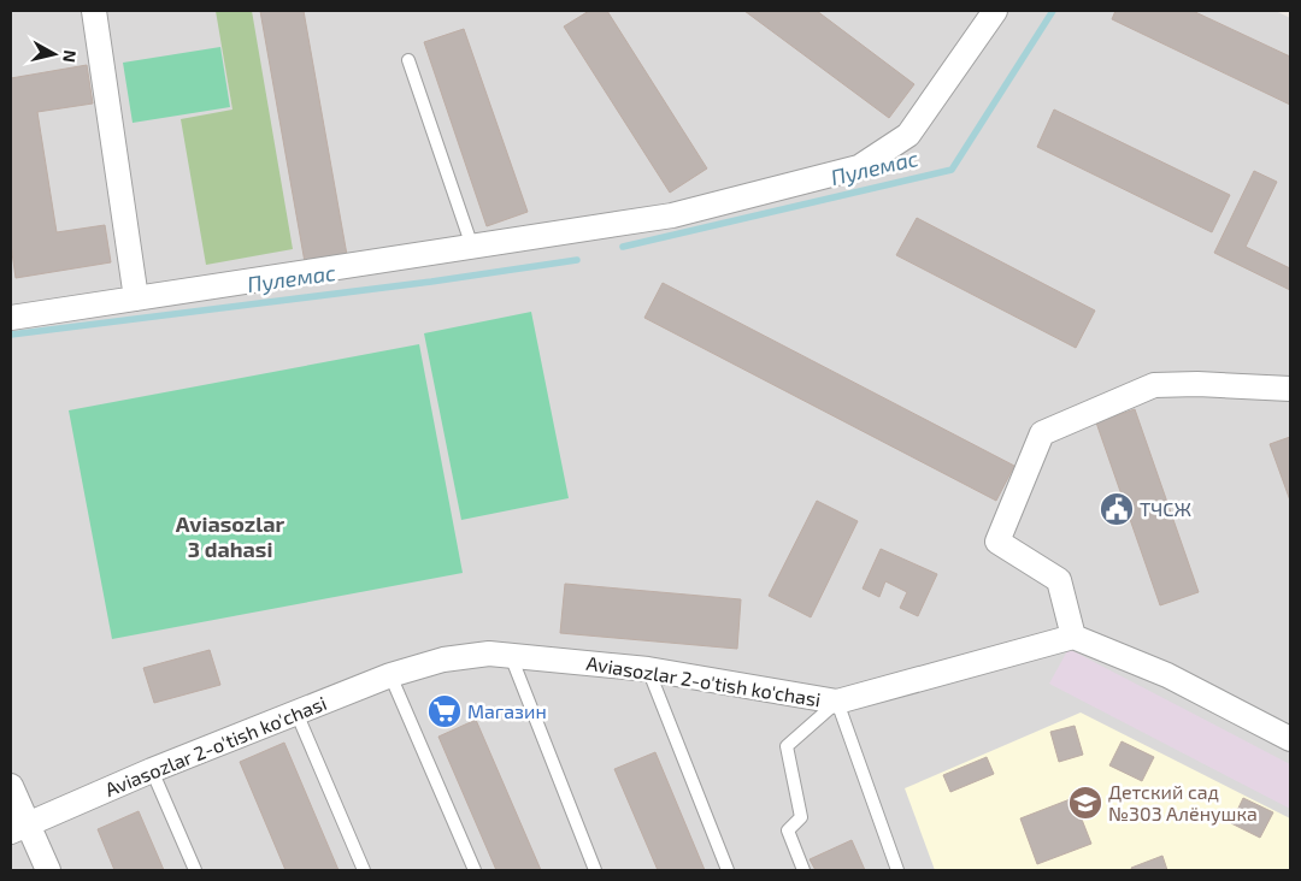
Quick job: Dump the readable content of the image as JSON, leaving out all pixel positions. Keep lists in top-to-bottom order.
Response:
{
  "streets": {
    "street": ["Aviasozlar 2-o'tish ko'chasi"]
  },
  "districts": ["Aviasozlar 3 dahasi"],
  "water": ["Пулемас"],
  "places": {
    "public building": ["ТЧСЖ"],
    "supermarket": ["Магазин"],
    "school or university": ["Детский сад №303 Алёнушка"]
  },
  "north": "right"
}
